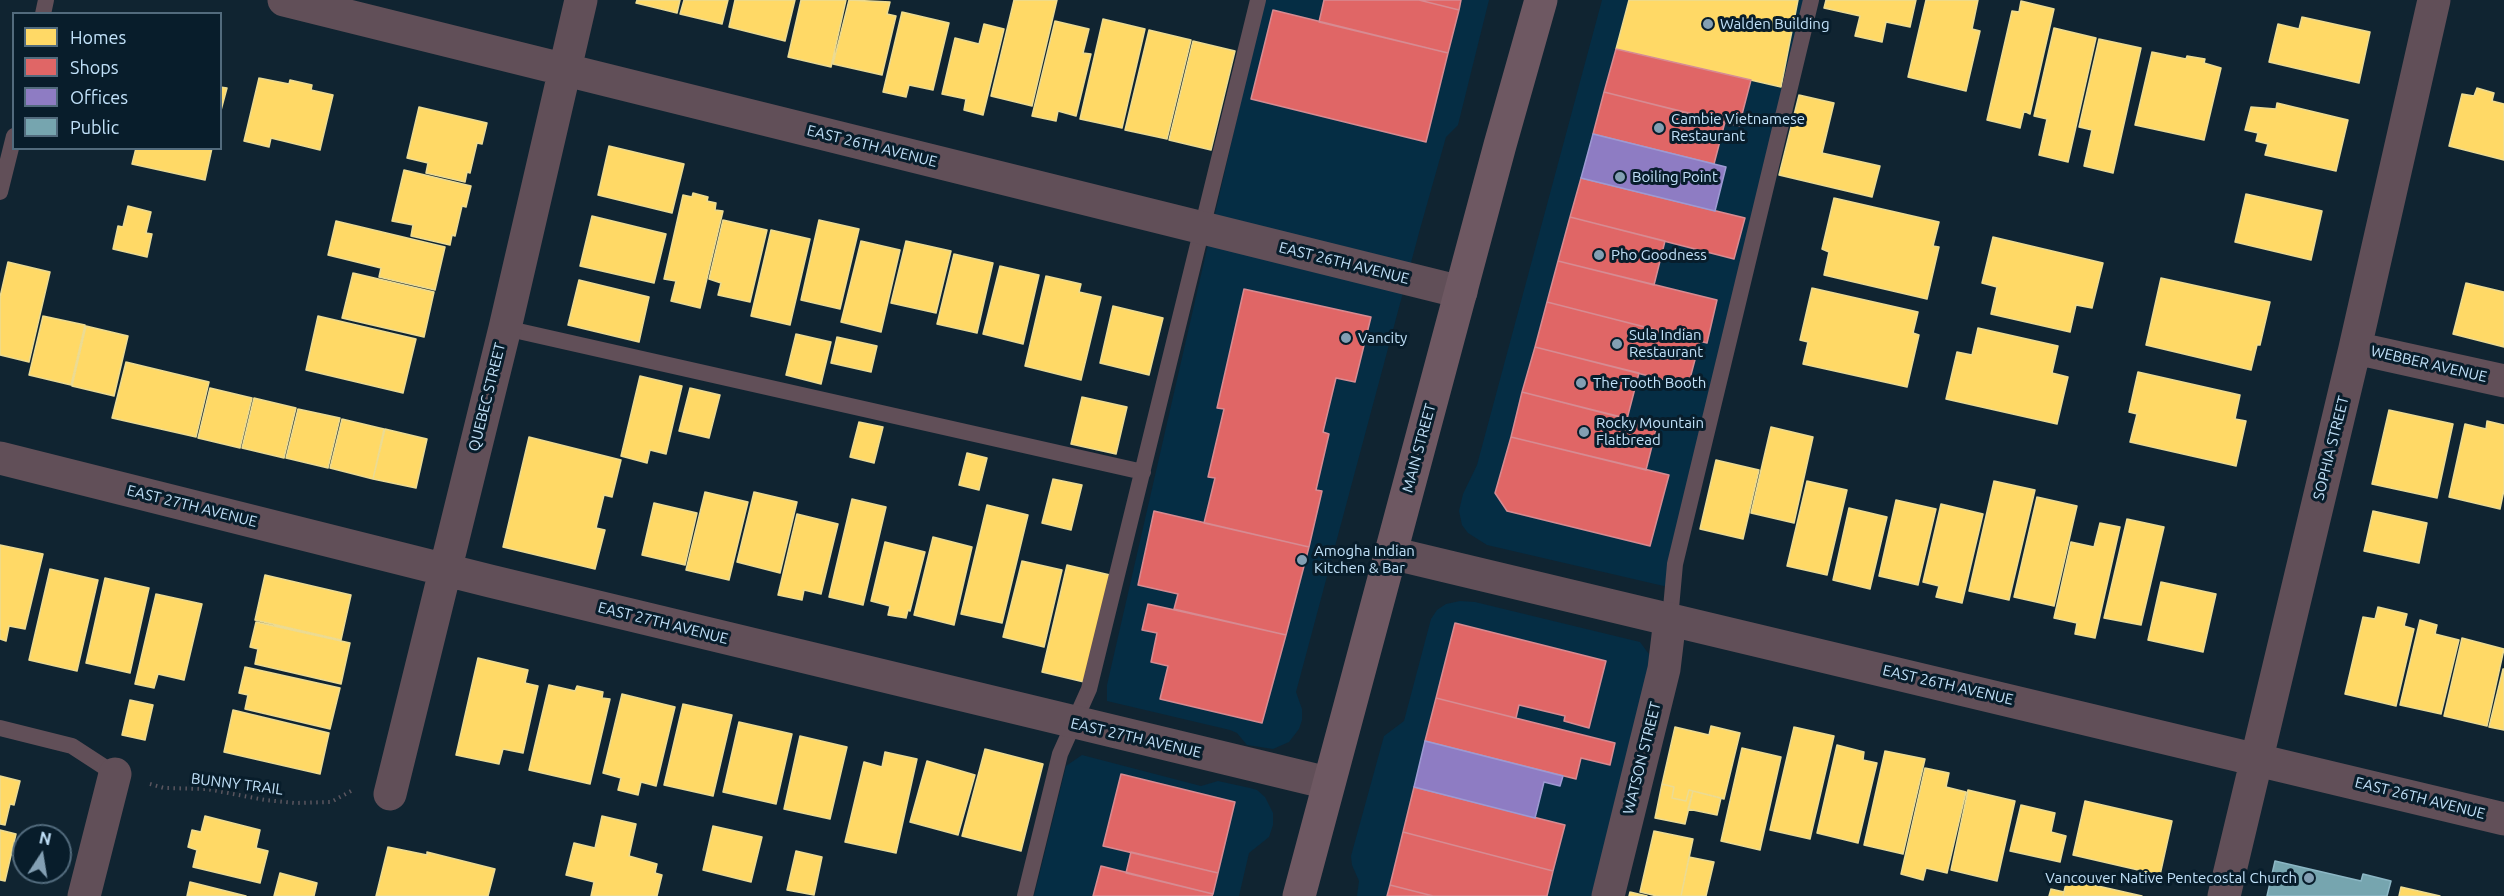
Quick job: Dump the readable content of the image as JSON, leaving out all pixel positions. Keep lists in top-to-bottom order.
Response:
{
  "streets": {
    "main road": ["MAIN STREET"],
    "street": [
      "EAST 26TH AVENUE",
      "WEBBER AVENUE",
      "QUEBEC STREET",
      "SOPHIA STREET",
      "EAST 27TH AVENUE",
      "WATSON STREET"
    ],
    "path": ["BUNNY TRAIL"]
  },
  "crossings": [
    ["EAST 26TH AVENUE", "QUEBEC STREET"],
    ["EAST 26TH AVENUE", "MAIN STREET"],
    ["EAST 26TH AVENUE", "SOPHIA STREET"],
    ["EAST 26TH AVENUE", "WATSON STREET"],
    ["WEBBER AVENUE", "SOPHIA STREET"],
    ["QUEBEC STREET", "EAST 27TH AVENUE"],
    ["MAIN STREET", "EAST 27TH AVENUE"]
  ],
  "places": [
    "Walden Building",
    "Cambie Vietnamese Restaurant",
    "Boiling Point",
    "Pho Goodness",
    "Vancity",
    "Sula Indian Restaurant",
    "The Tooth Booth",
    "Rocky Mountain Flatbread",
    "Amogha Indian Kitchen & Bar",
    "Vancouver Native Pentecostal Church"
  ],
  "legend": [
    "Homes",
    "Shops",
    "Offices",
    "Public"
  ],
  "north": "top"
}
